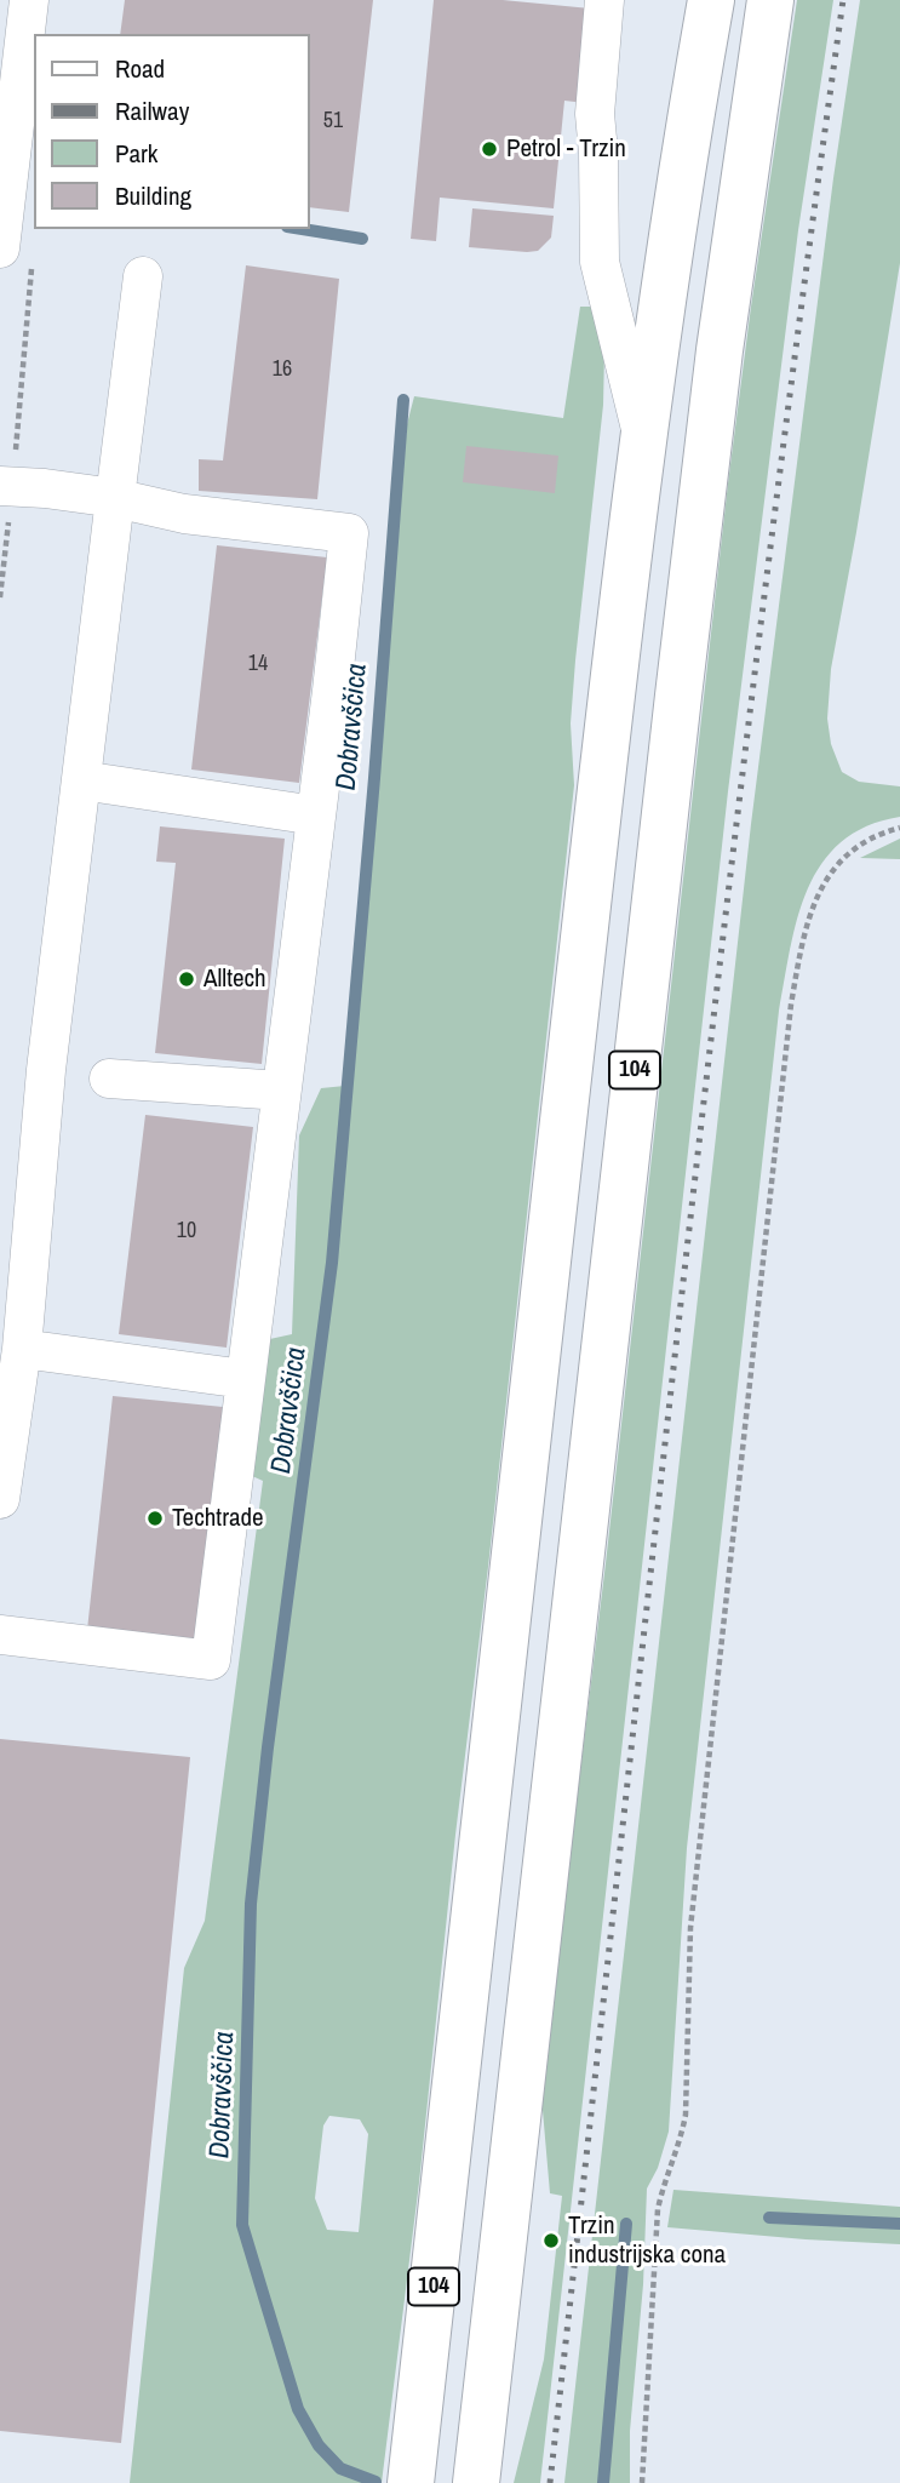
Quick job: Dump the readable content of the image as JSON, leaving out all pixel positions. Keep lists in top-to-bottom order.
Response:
{
  "streets": {
    "main road": ["104"]
  },
  "water": ["Dobravščica"],
  "places": [
    "Petrol - Trzin",
    "Alltech",
    "Techtrade",
    "Trzin industrijska cona"
  ],
  "house_numbers": [
    "51",
    "16",
    "14",
    "10"
  ],
  "legend": [
    "Road",
    "Railway",
    "Park",
    "Building"
  ]
}
